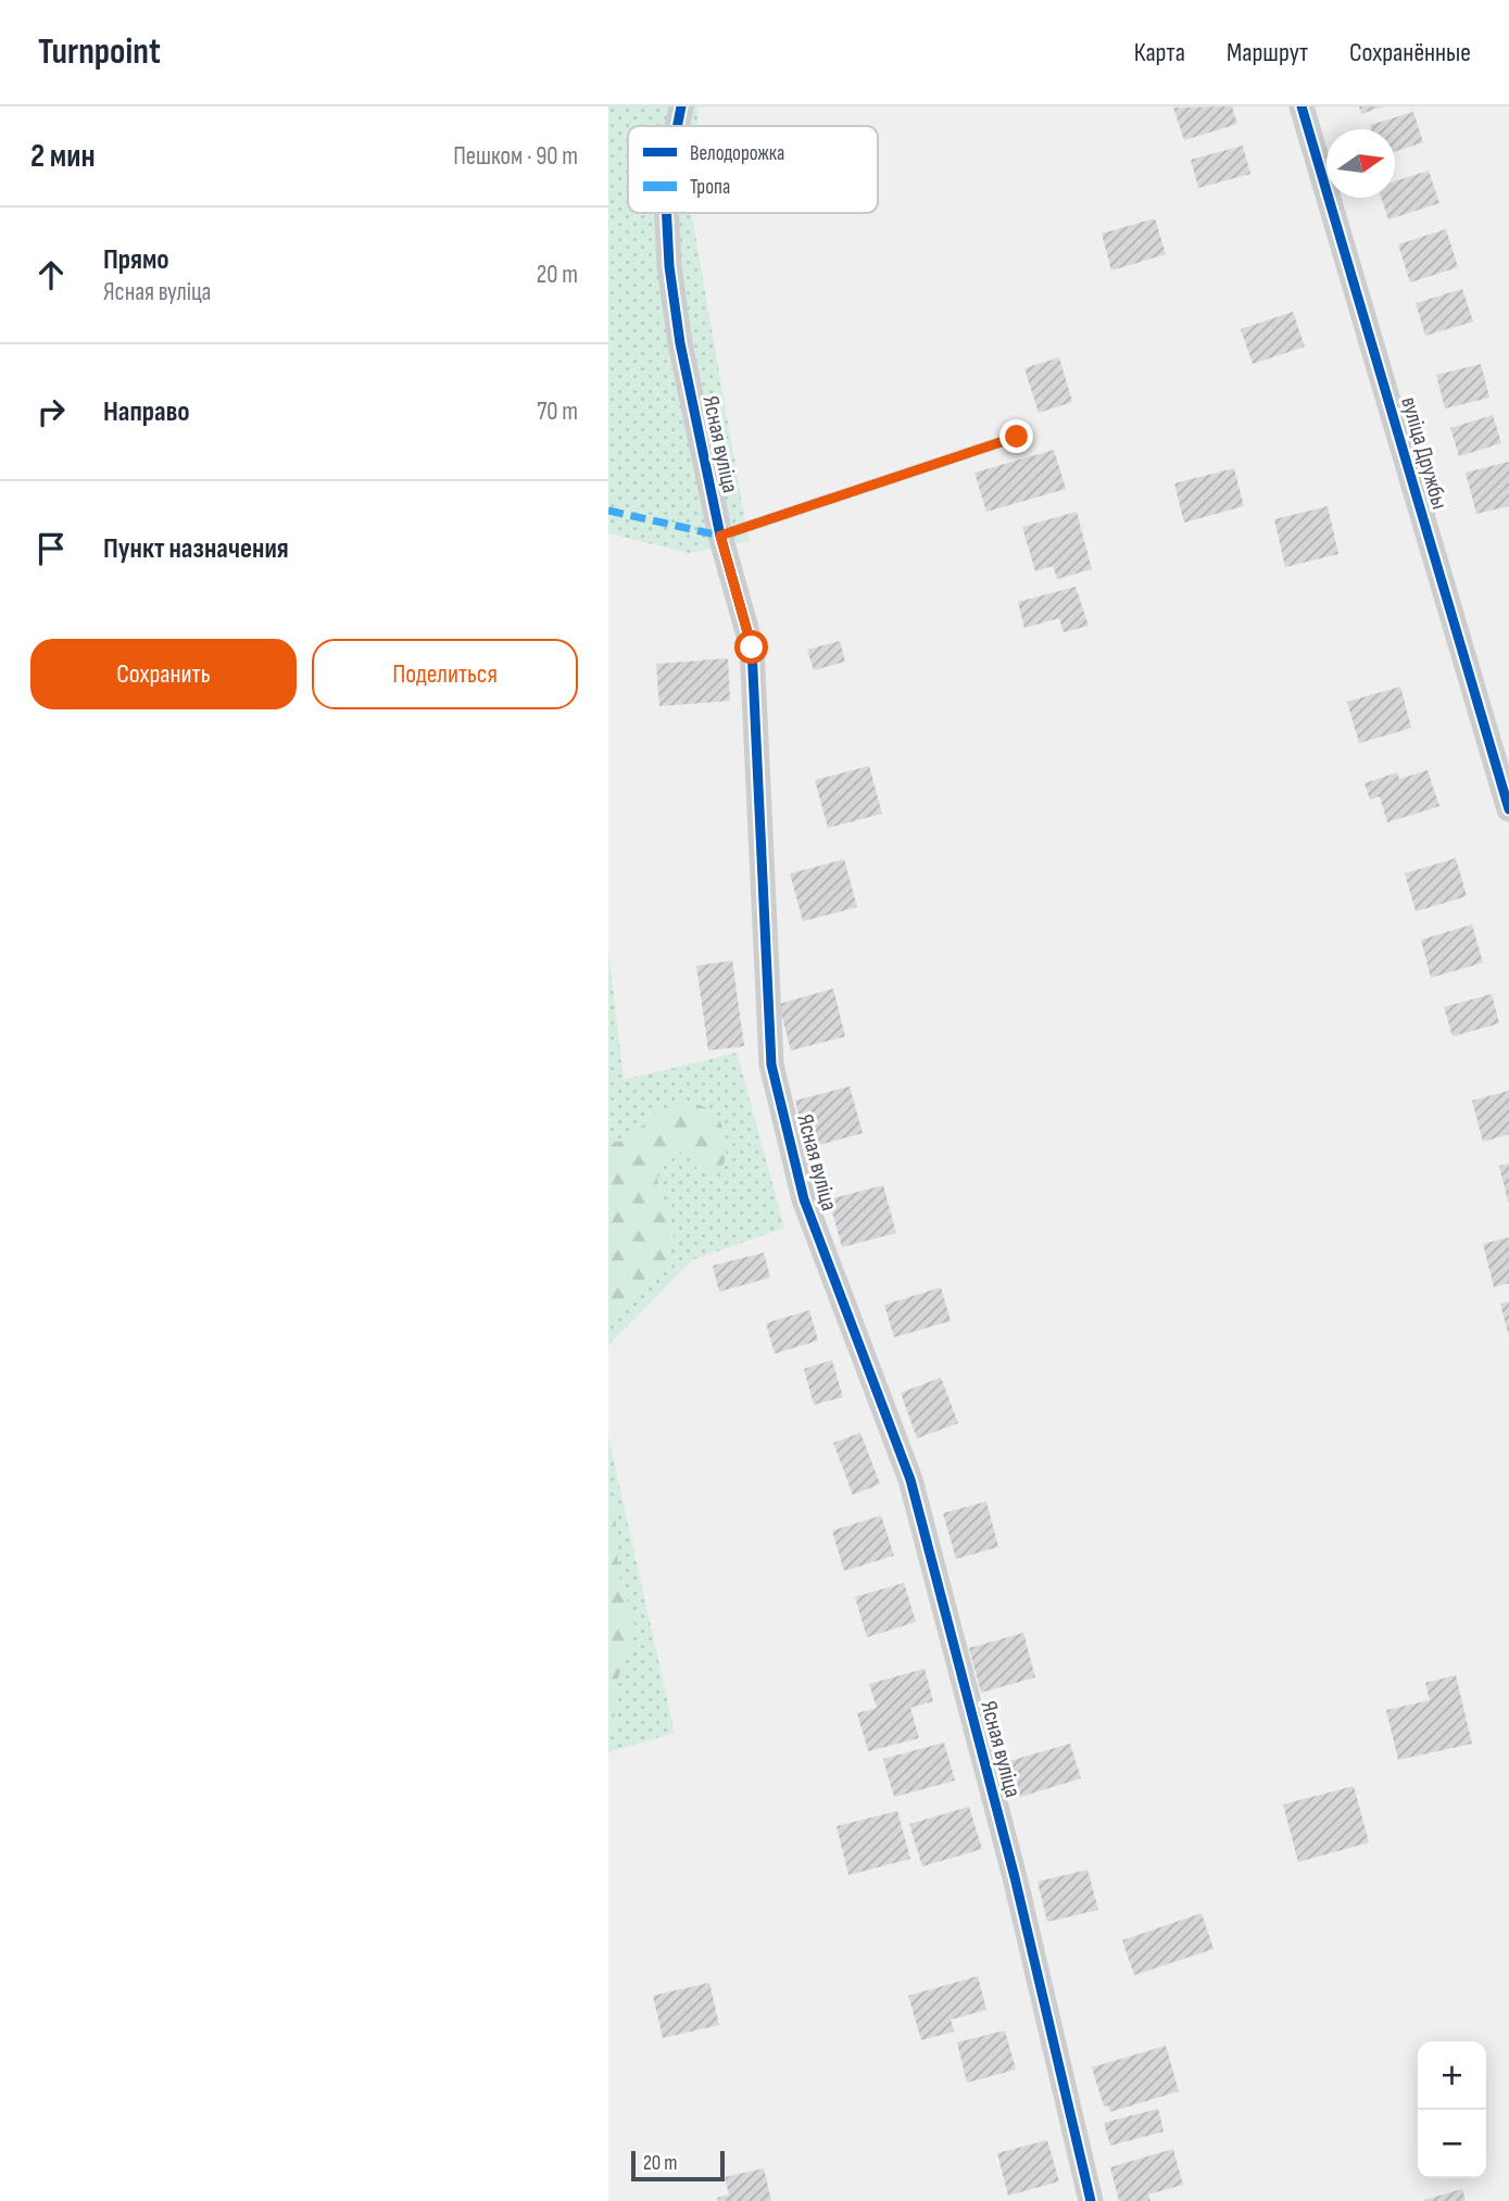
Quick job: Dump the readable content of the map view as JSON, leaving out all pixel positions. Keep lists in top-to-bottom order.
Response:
{
  "streets": {
    "street": ["Ясная вуліца", "вуліца Дружбы"]
  },
  "legend": ["Велодорожка", "Тропа"],
  "scale_bar": "20 m",
  "north": "right",
  "page": {
    "header": "Turnpoint",
    "nav": ["Карта", "Маршрут", "Сохранённые"],
    "heading": ["2 мин", "Пешком · 90 m"],
    "list": [
      ["Прямо", "Ясная вуліца", "20 m"],
      ["Направо", "70 m"],
      "Пункт назначения"
    ],
    "buttons": ["Сохранить", "Поделиться"],
    "map_buttons": ["+", "−"],
    "scale": "20 m"
  }
}
